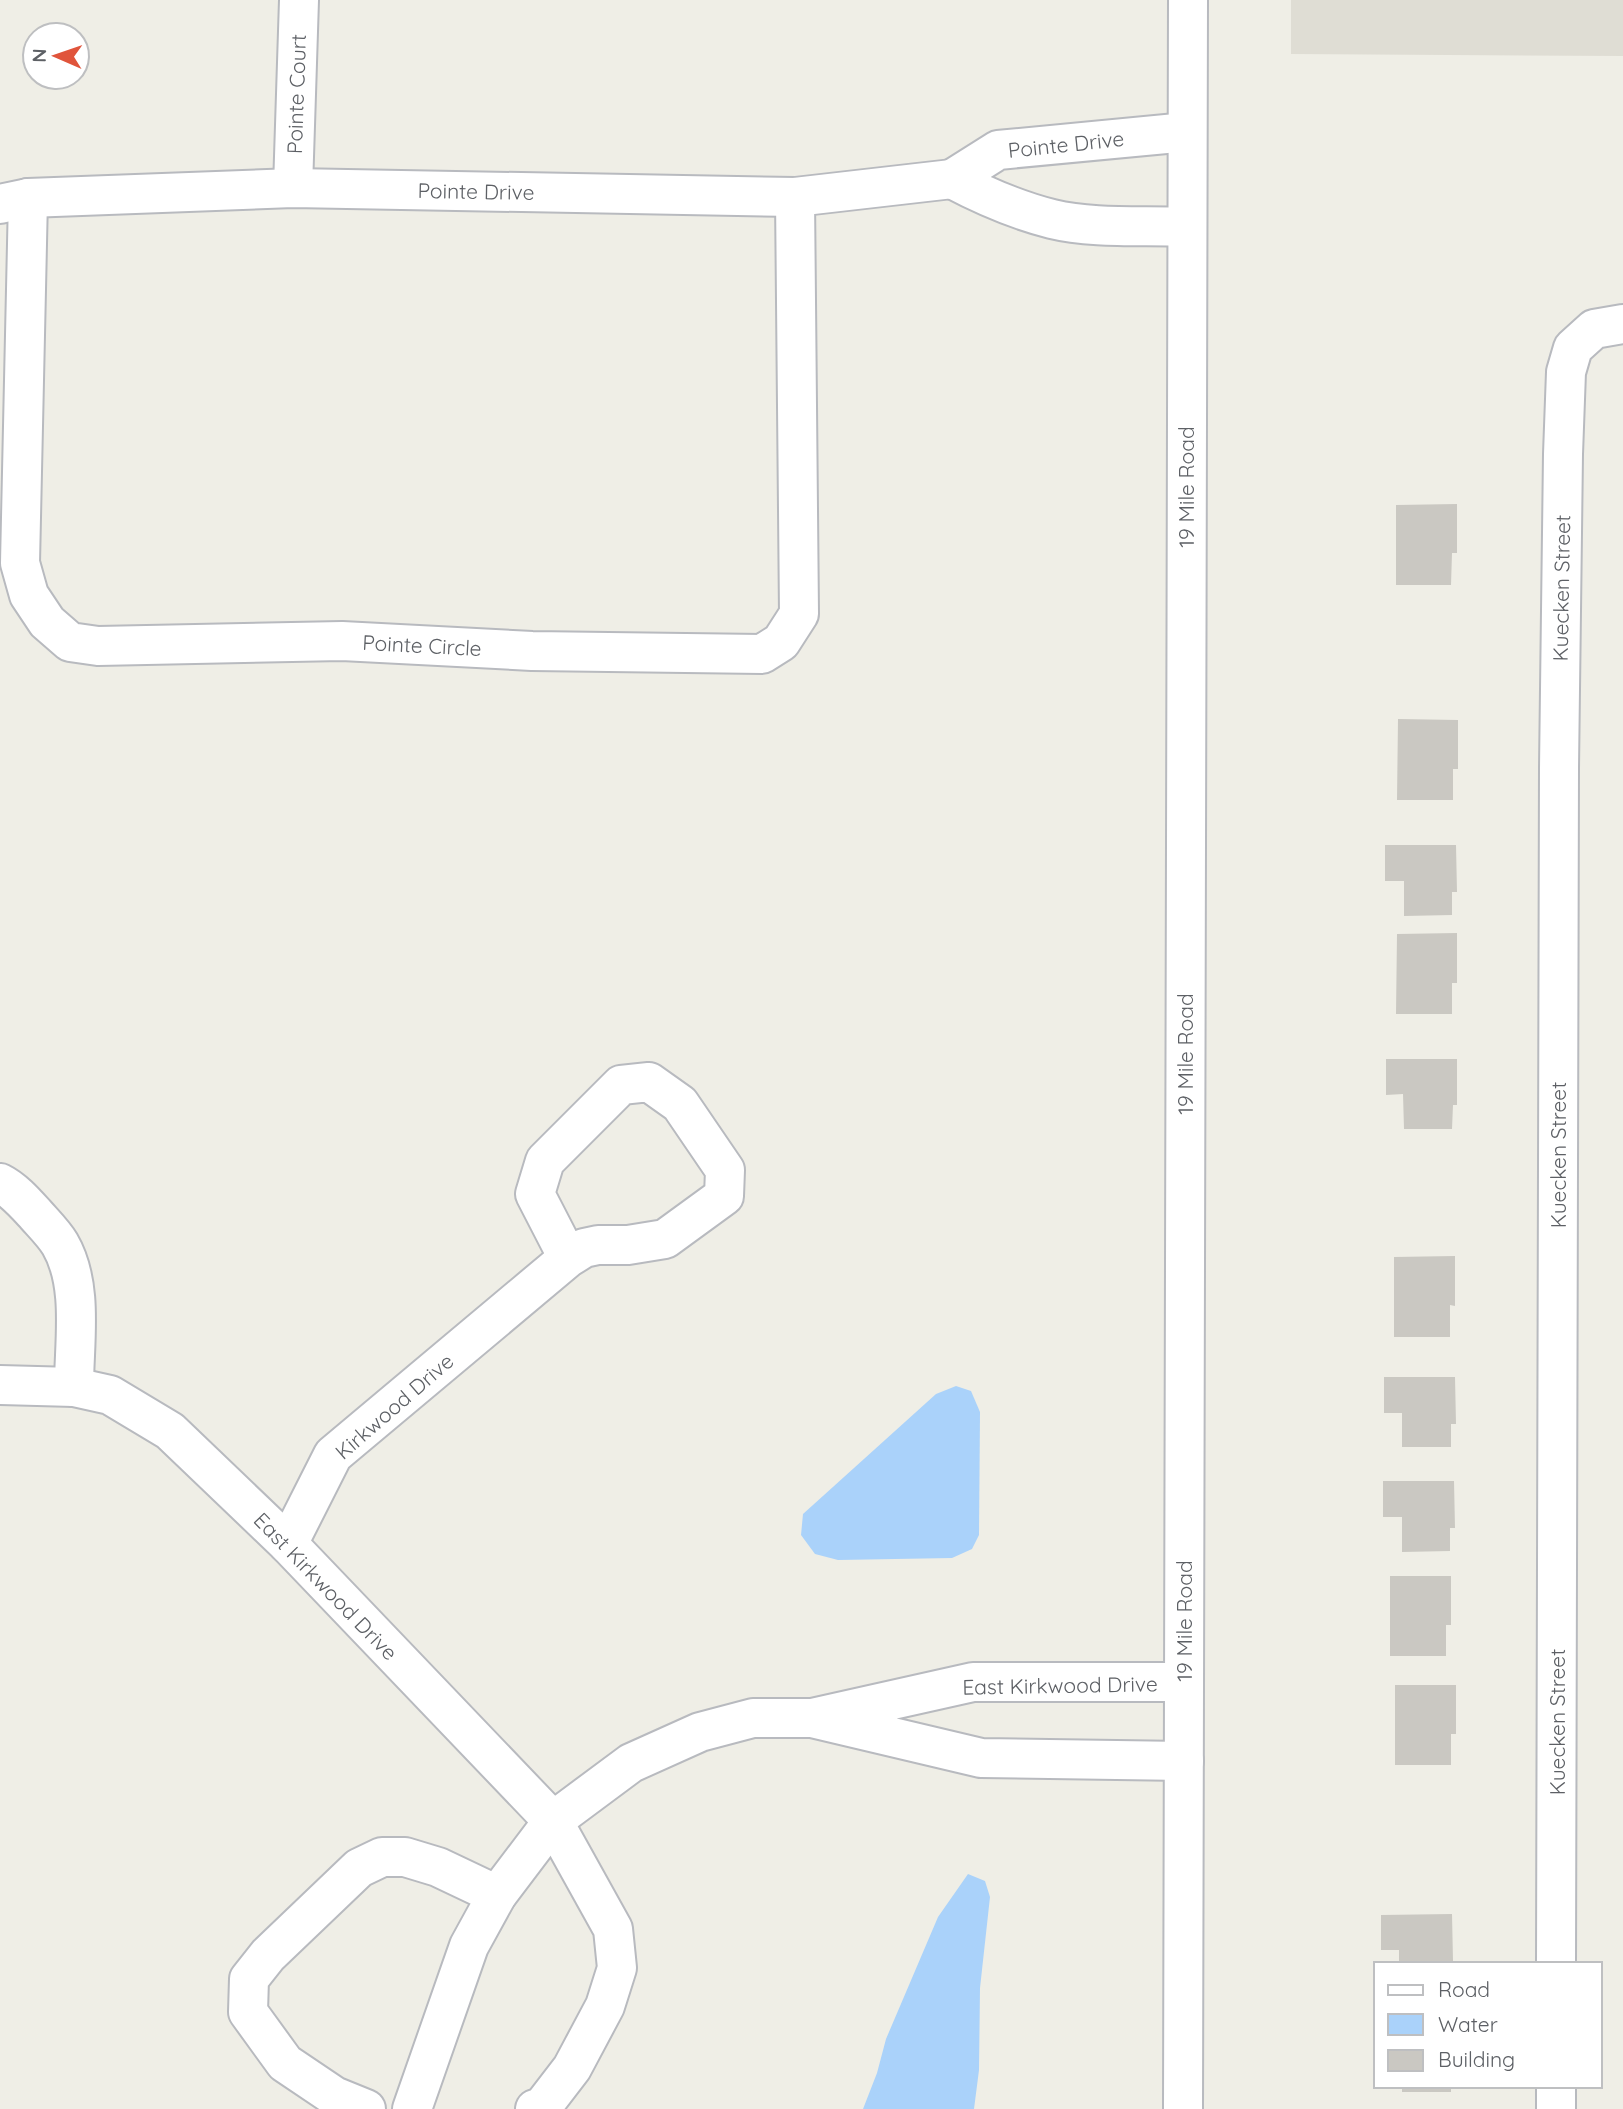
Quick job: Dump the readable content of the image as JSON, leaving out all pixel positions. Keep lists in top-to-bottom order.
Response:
{
  "streets": {
    "street": [
      "Pointe Court",
      "Pointe Drive",
      "19 Mile Road",
      "Kuecken Street",
      "Pointe Circle",
      "Kirkwood Drive",
      "East Kirkwood Drive"
    ]
  },
  "crossings": [
    ["Pointe Court", "Pointe Drive"],
    ["Pointe Drive", "19 Mile Road"],
    ["Pointe Drive", "Pointe Circle"],
    ["19 Mile Road", "East Kirkwood Drive"],
    ["Kirkwood Drive", "East Kirkwood Drive"]
  ],
  "legend": ["Road", "Water", "Building"],
  "north": "left"
}
